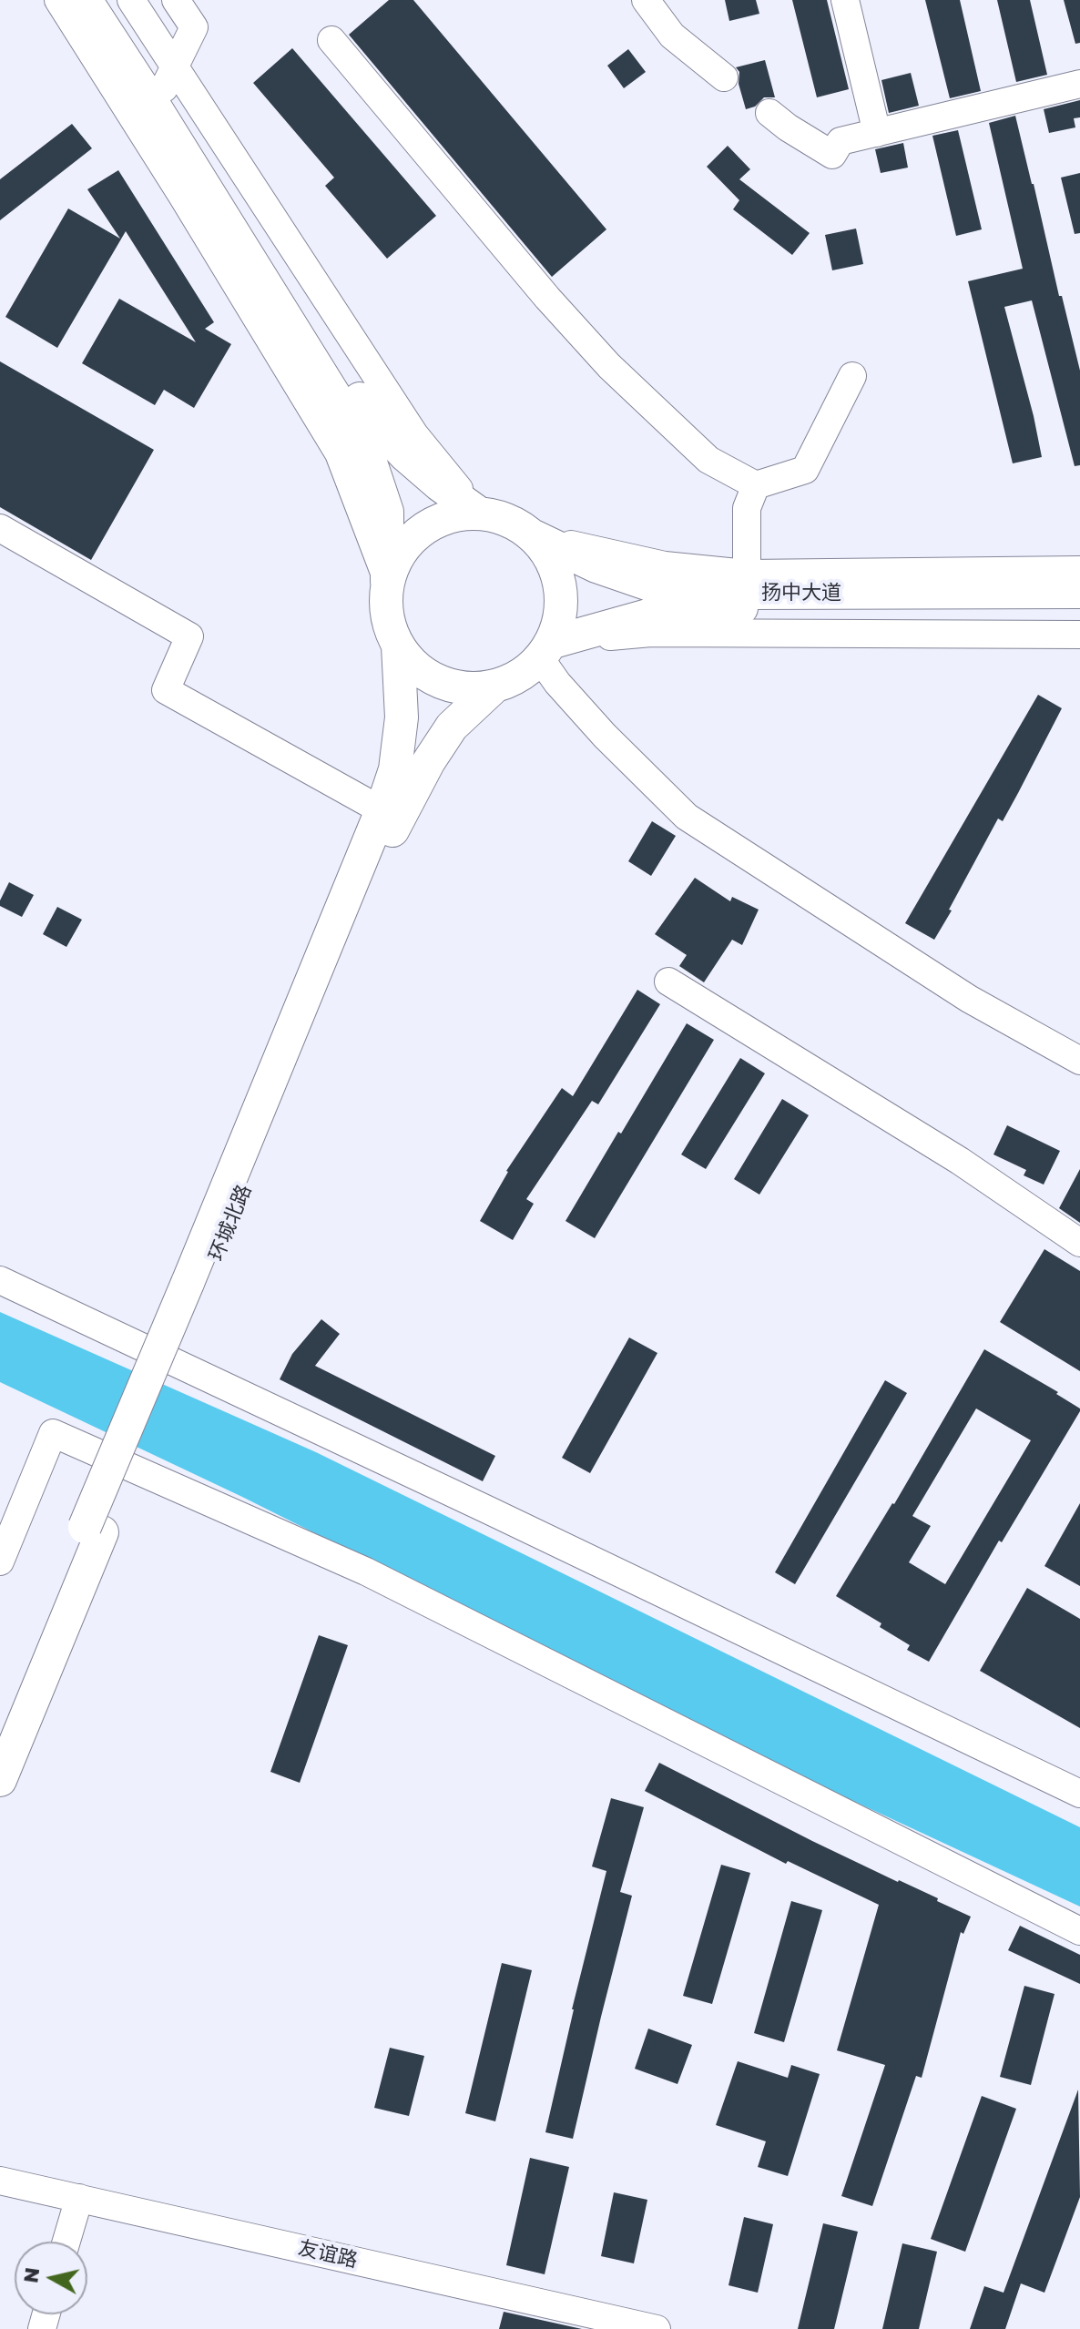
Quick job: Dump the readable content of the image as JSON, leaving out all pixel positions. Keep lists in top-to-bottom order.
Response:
{
  "streets": {
    "main road": ["扬中大道", "环城北路"],
    "street": ["友谊路"]
  },
  "crossings": [
    ["扬中大道", "环城北路"]
  ],
  "north": "left"
}
